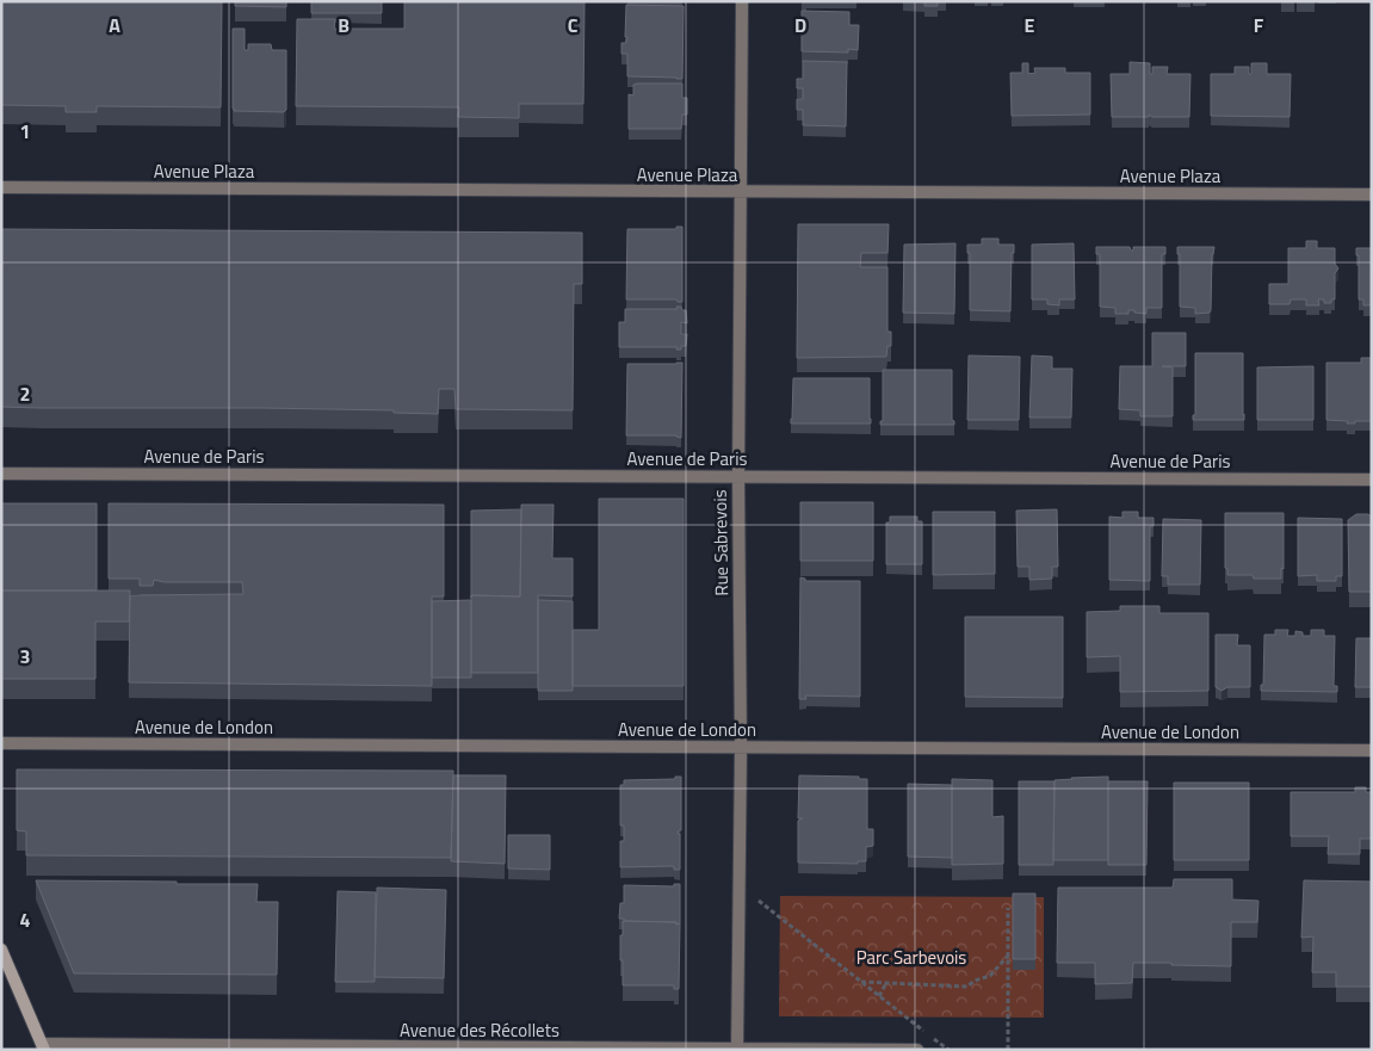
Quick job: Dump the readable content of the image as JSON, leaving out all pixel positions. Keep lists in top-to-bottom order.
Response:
{
  "streets": {
    "street": [
      "Avenue Plaza",
      "Avenue de Paris",
      "Rue Sabrevois",
      "Avenue de London",
      "Avenue des Récollets"
    ]
  },
  "crossings": [
    ["Avenue Plaza", "Rue Sabrevois"],
    ["Avenue de Paris", "Rue Sabrevois"],
    ["Rue Sabrevois", "Avenue de London"],
    ["Rue Sabrevois", "Avenue des Récollets"]
  ],
  "parks": ["Parc Sarbevois"],
  "grid": {
    "columns": [
      "A",
      "B",
      "C",
      "D",
      "E",
      "F"
    ],
    "rows": [
      "1",
      "2",
      "3",
      "4"
    ]
  }
}
